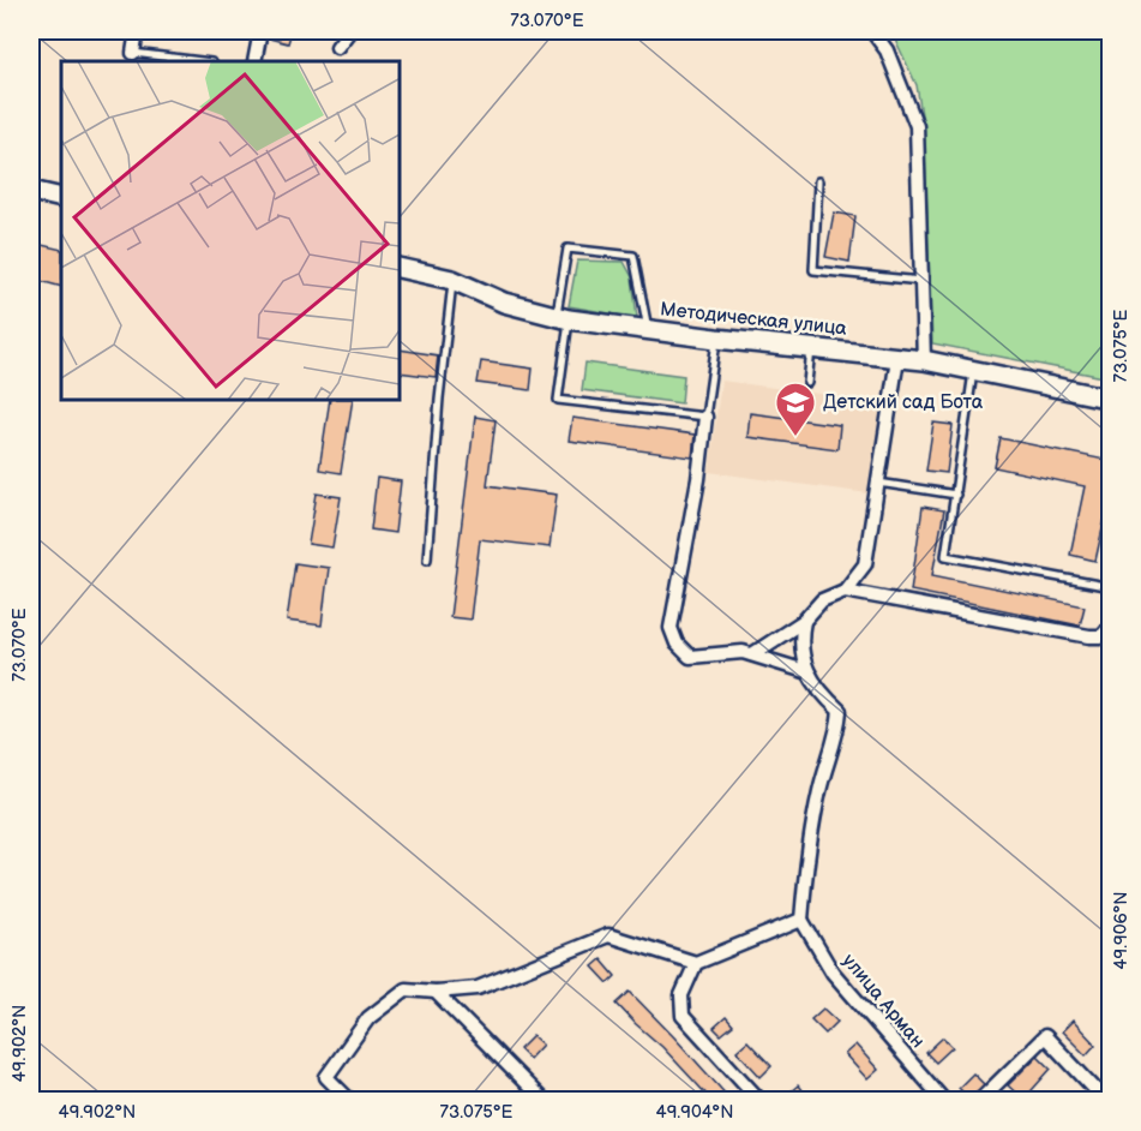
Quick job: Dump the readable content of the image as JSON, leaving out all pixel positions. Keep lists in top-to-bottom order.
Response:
{
  "streets": {
    "main road": ["Методическая улица"],
    "street": ["улица Арман"]
  },
  "places": {
    "school or university": ["Детский сад Бота"]
  },
  "coordinates": [
    "73.070°E",
    "73.075°E",
    "49.906°N",
    "49.902°N",
    "49.904°N"
  ]
}
